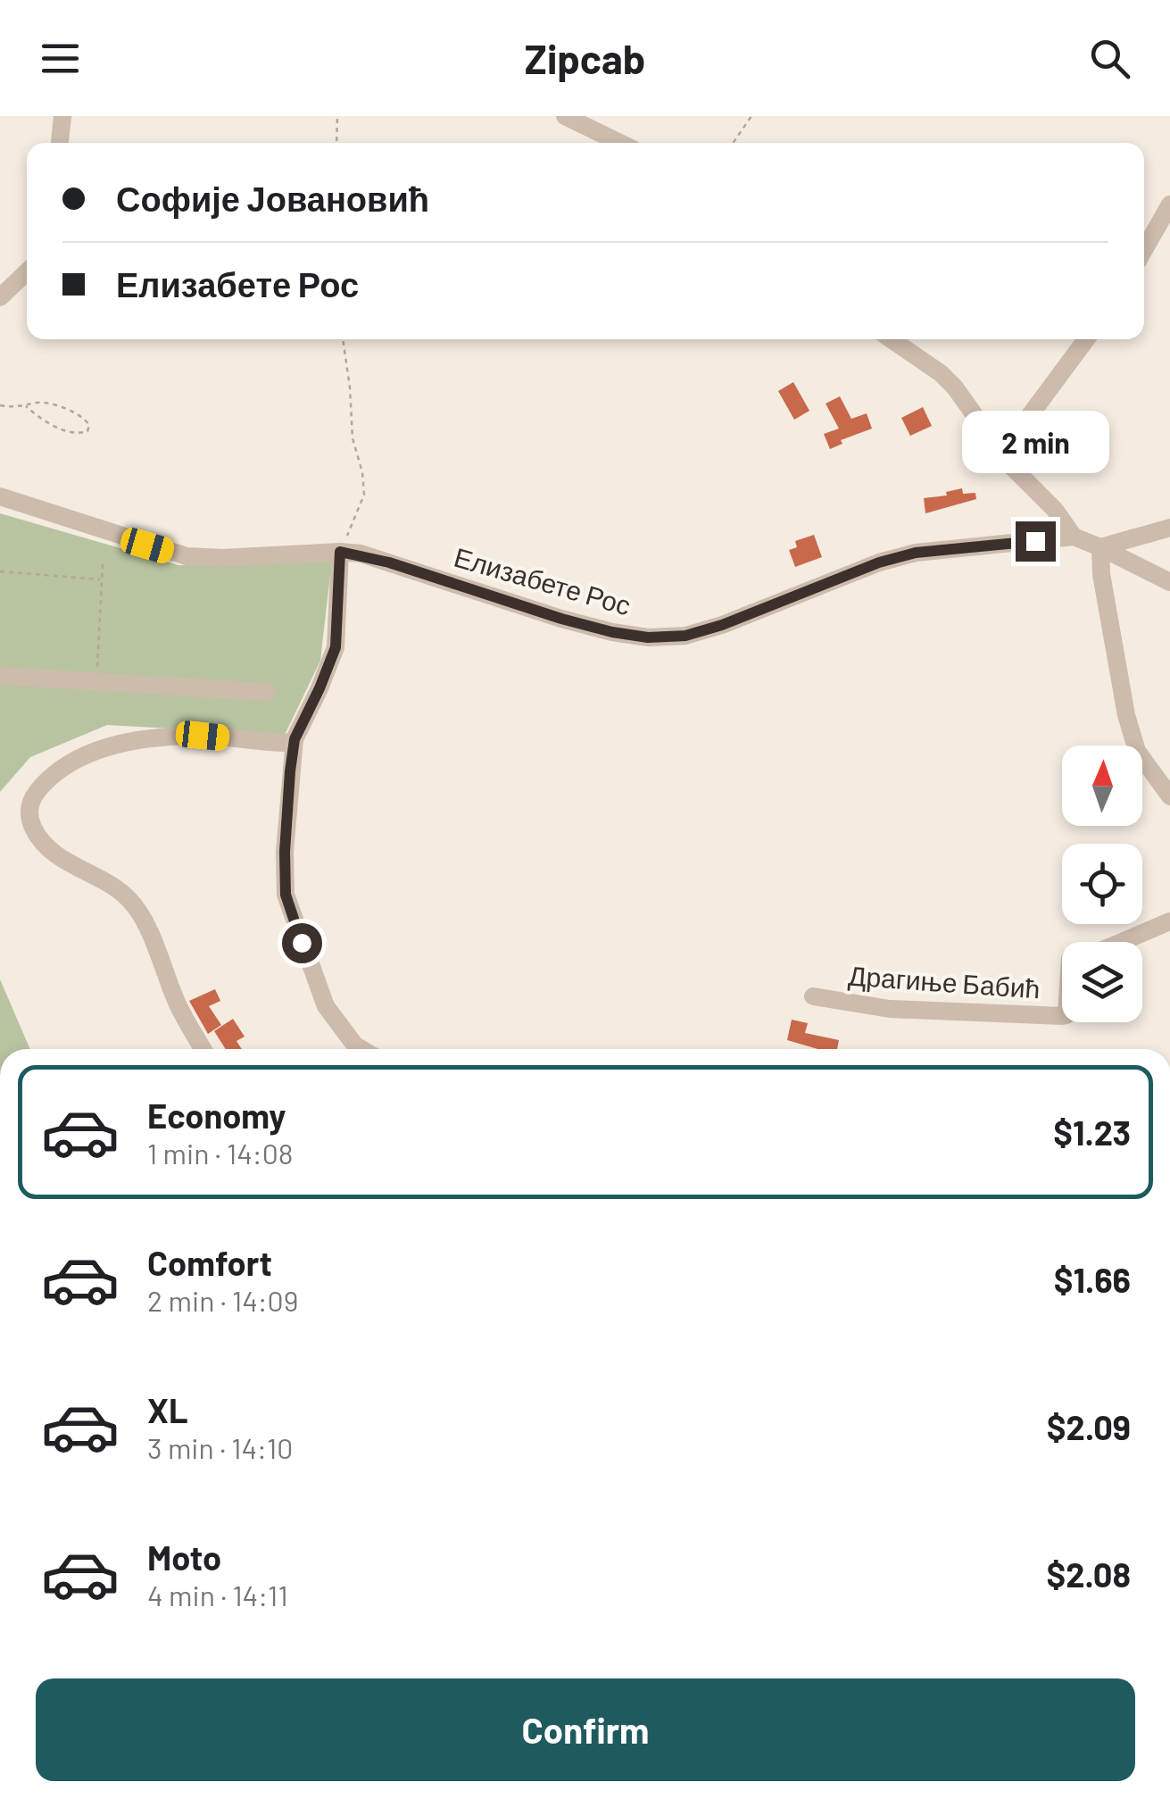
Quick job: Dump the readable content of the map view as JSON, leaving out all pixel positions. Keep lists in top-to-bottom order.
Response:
{
  "streets": {
    "street": ["Елизабете Рос", "Драгиње Бабић"]
  },
  "north": "top",
  "page": {
    "header": "Zipcab",
    "banner": ["Софије Јовановић", "Елизабете Рос"],
    "bubble": "2 min",
    "list": [
      {
        "name": "Economy",
        "note": "1 min · 14:08",
        "value": "$1.23"
      },
      {
        "name": "Comfort",
        "note": "2 min · 14:09",
        "value": "$1.66"
      },
      {
        "name": "XL",
        "note": "3 min · 14:10",
        "value": "$2.09"
      },
      {
        "name": "Moto",
        "note": "4 min · 14:11",
        "value": "$2.08"
      }
    ],
    "buttons": "Confirm"
  }
}
